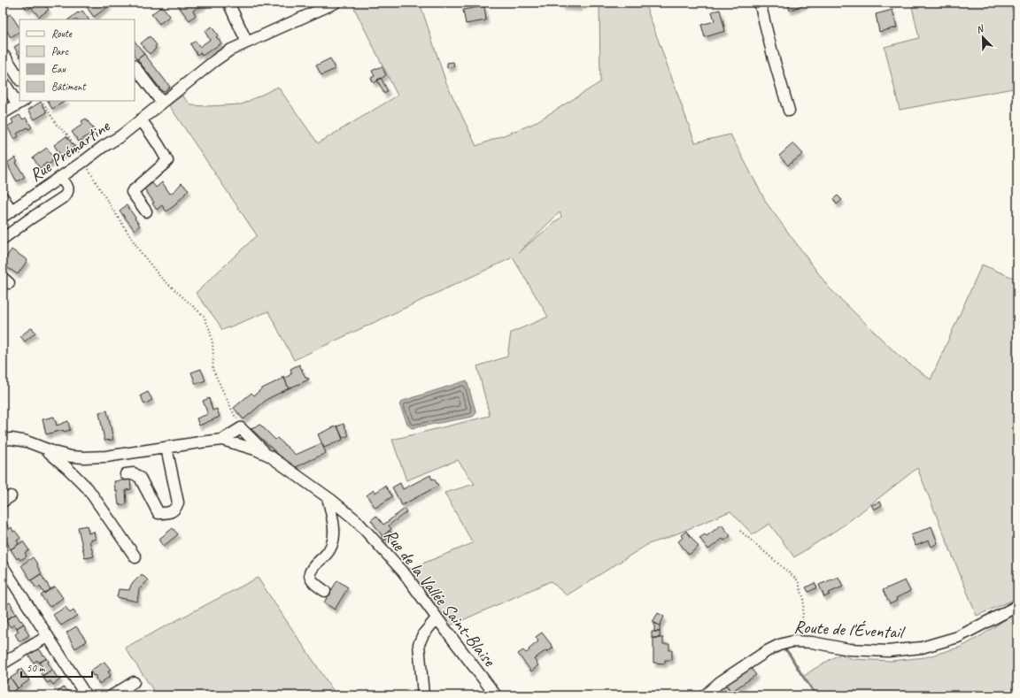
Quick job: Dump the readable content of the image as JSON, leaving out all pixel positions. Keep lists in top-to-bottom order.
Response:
{
  "streets": {
    "street": ["Rue Prémartine", "Rue de la Vallée Saint-Blaise", "Route de l'Éventail"]
  },
  "legend": [
    "Route",
    "Parc",
    "Eau",
    "Bâtiment"
  ],
  "scale_bar": "50 m",
  "north": "top left"
}
